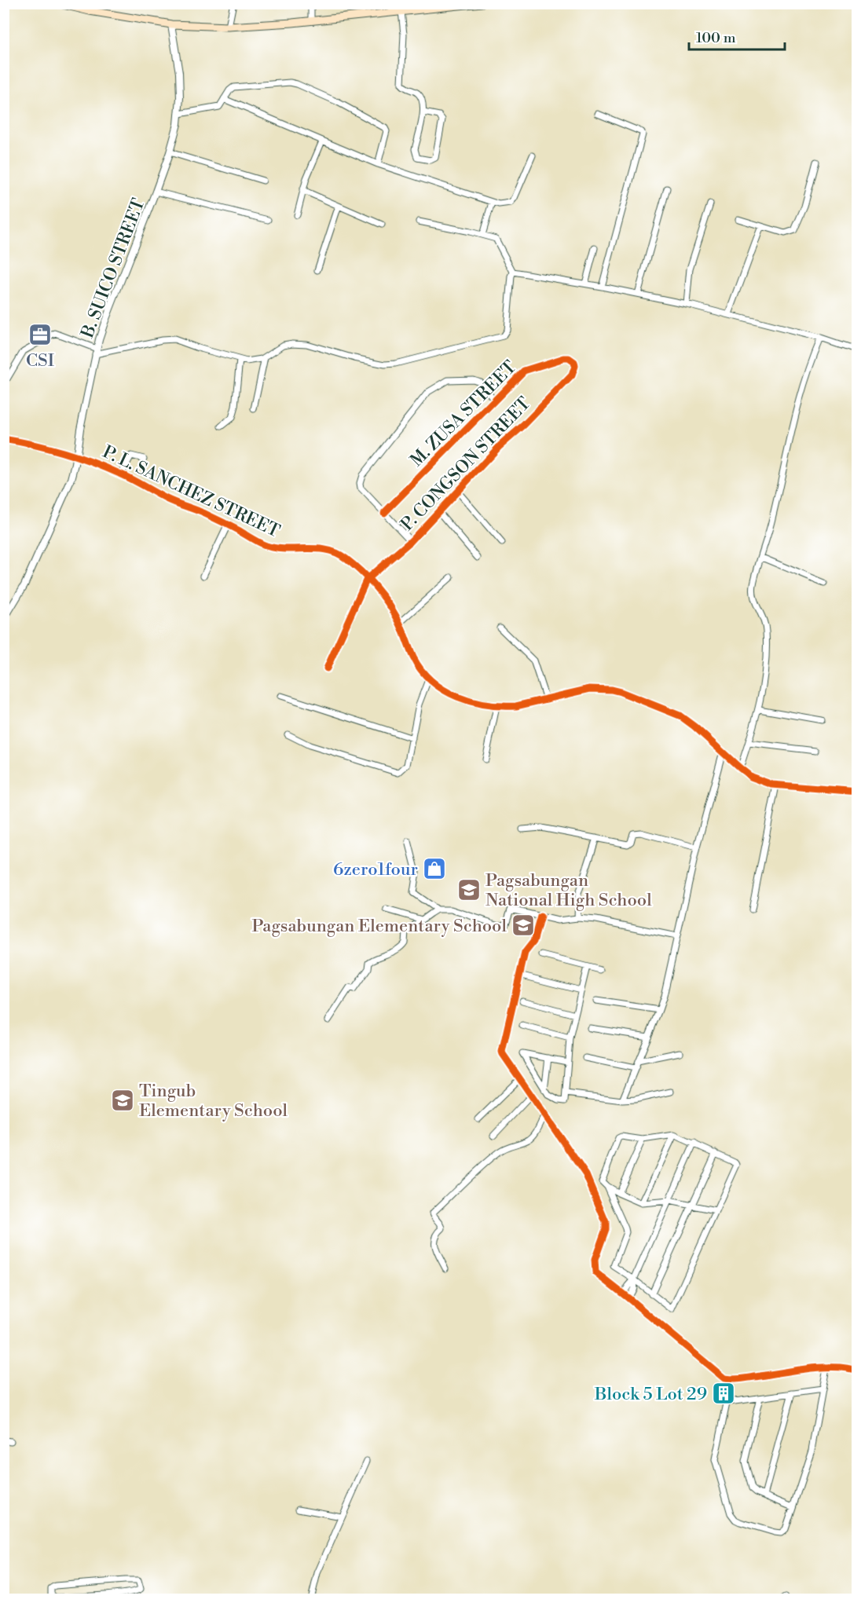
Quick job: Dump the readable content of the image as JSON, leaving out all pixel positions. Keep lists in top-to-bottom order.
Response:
{
  "streets": {
    "street": [
      "B. SUICO STREET",
      "M. ZUSA STREET",
      "P. CONGSON STREET",
      "P. L. SANCHEZ STREET"
    ]
  },
  "crossings": [
    ["B. SUICO STREET", "P. L. SANCHEZ STREET"],
    ["M. ZUSA STREET", "P. CONGSON STREET"],
    ["P. CONGSON STREET", "P. L. SANCHEZ STREET"]
  ],
  "places": {
    "office": ["CSI"],
    "shop": ["6zero1four"],
    "school or university": ["Pagsabungan National High School", "Pagsabungan Elementary School", "Tingub Elementary School"],
    "building": ["Block 5 Lot 29"]
  },
  "scale_bar": "100 m"
}
